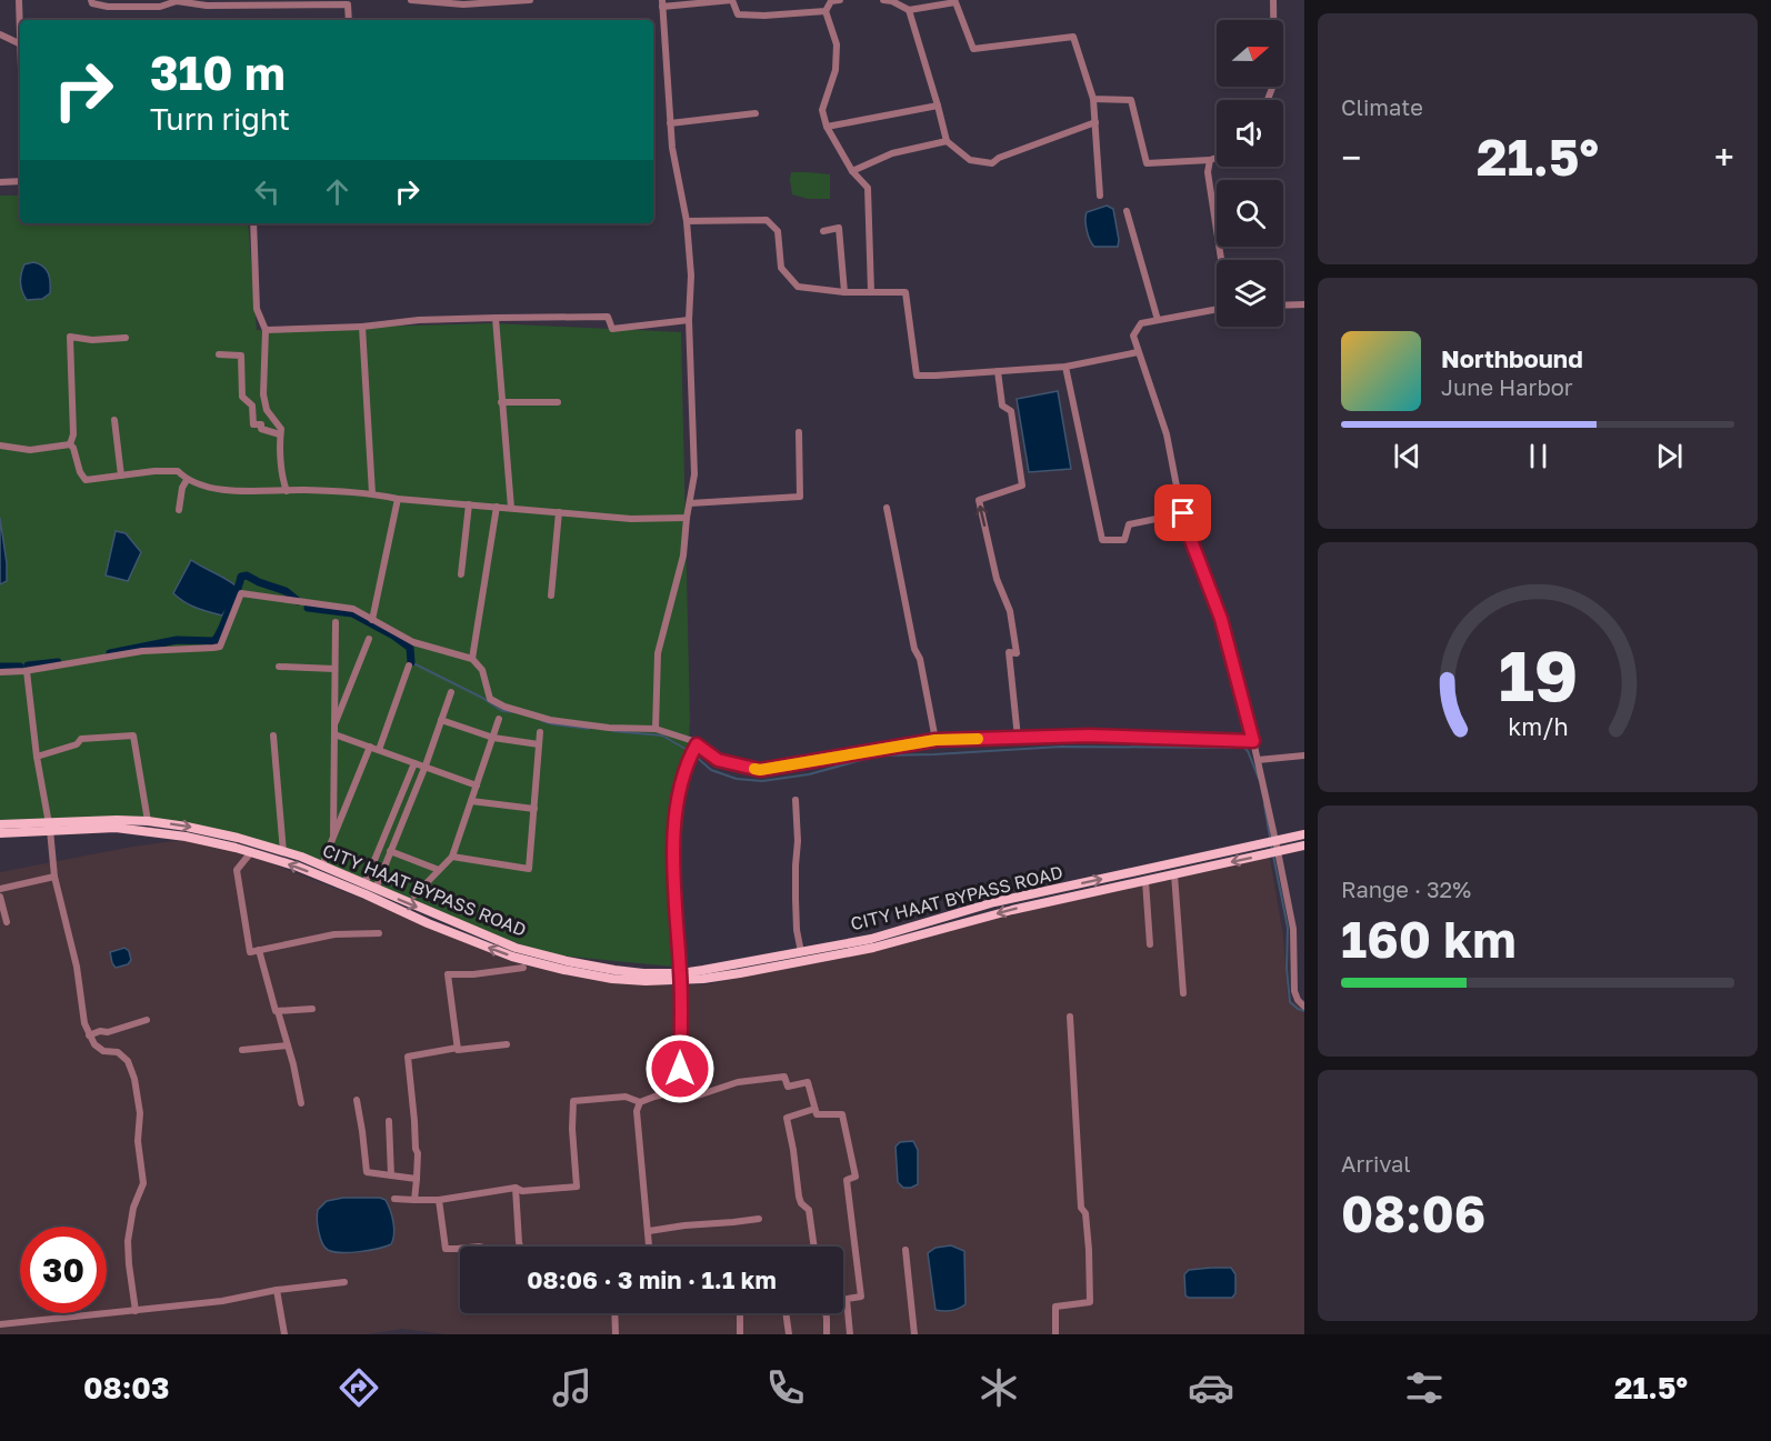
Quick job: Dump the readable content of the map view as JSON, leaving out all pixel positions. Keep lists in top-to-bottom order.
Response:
{
  "streets": {
    "main road": ["CITY HAAT BYPASS ROAD"]
  },
  "north": "right",
  "page": {
    "tile": [
      "Climate",
      ["Range · 32%", "160 km"],
      ["Arrival", "08:06"]
    ],
    "turn": ["310 m", "Turn right"],
    "heat": ["−", "21.5°", "+"],
    "song": ["Northbound", "June Harbor"],
    "limit": "30",
    "trip": "08:06 · 3 min · 1.1 km",
    "tabs": ["08:03", "21.5°"],
    "gauge": ["19", "km/h"]
  }
}
